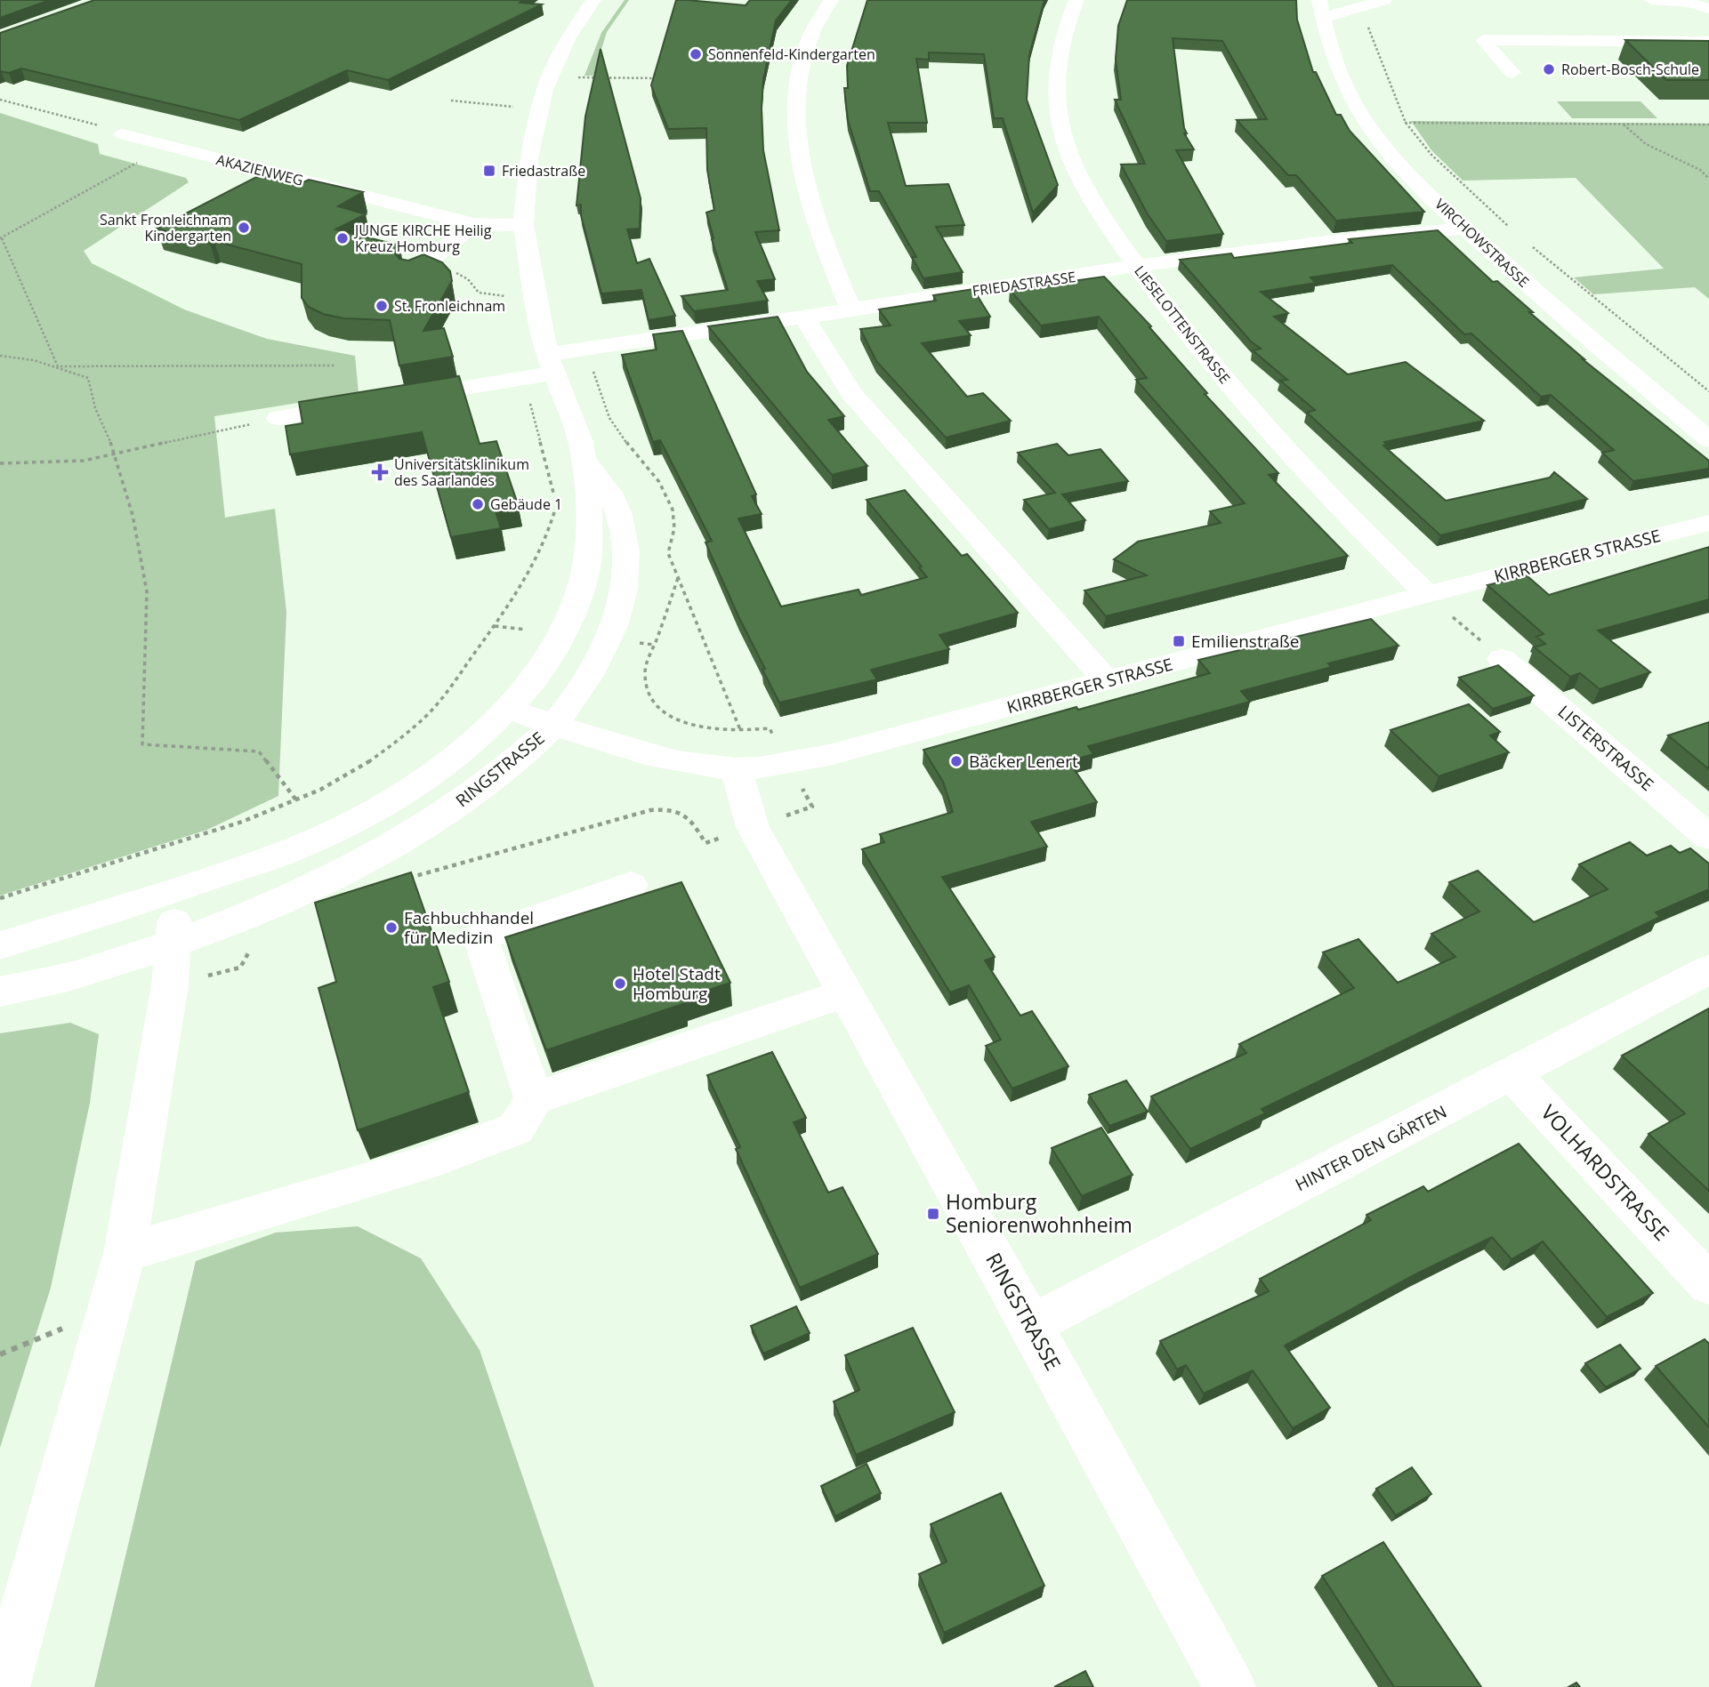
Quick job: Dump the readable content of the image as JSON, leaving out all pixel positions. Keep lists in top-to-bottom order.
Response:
{
  "streets": {
    "street": [
      "AKAZIENWEG",
      "VIRCHOWSTRASSE",
      "FRIEDASTRASSE",
      "LIESELOTTENSTRASSE",
      "KIRRBERGER STRASSE",
      "LISTERSTRASSE",
      "RINGSTRASSE",
      "HINTER DEN GÄRTEN",
      "VOLHARDSTRASSE"
    ]
  },
  "crossings": [
    ["AKAZIENWEG", "RINGSTRASSE"],
    ["VIRCHOWSTRASSE", "FRIEDASTRASSE"],
    ["FRIEDASTRASSE", "LIESELOTTENSTRASSE"],
    ["FRIEDASTRASSE", "RINGSTRASSE"],
    ["LIESELOTTENSTRASSE", "KIRRBERGER STRASSE"],
    ["KIRRBERGER STRASSE", "RINGSTRASSE"],
    ["RINGSTRASSE", "HINTER DEN GÄRTEN"],
    ["HINTER DEN GÄRTEN", "VOLHARDSTRASSE"]
  ],
  "places": {
    "other": [
      "Sonnenfeld-Kindergarten",
      "Robert-Bosch-Schule",
      "Sankt Fronleichnam Kindergarten",
      "JUNGE KIRCHE Heilig Kreuz Homburg",
      "St. Fronleichnam",
      "Gebäude 1",
      "Bäcker Lenert",
      "Fachbuchhandel für Medizin",
      "Hotel Stadt Homburg"
    ],
    "transit": ["Friedastraße", "Emilienstraße", "Homburg Seniorenwohnheim"],
    "health": ["Universitätsklinikum des Saarlandes"]
  }
}
